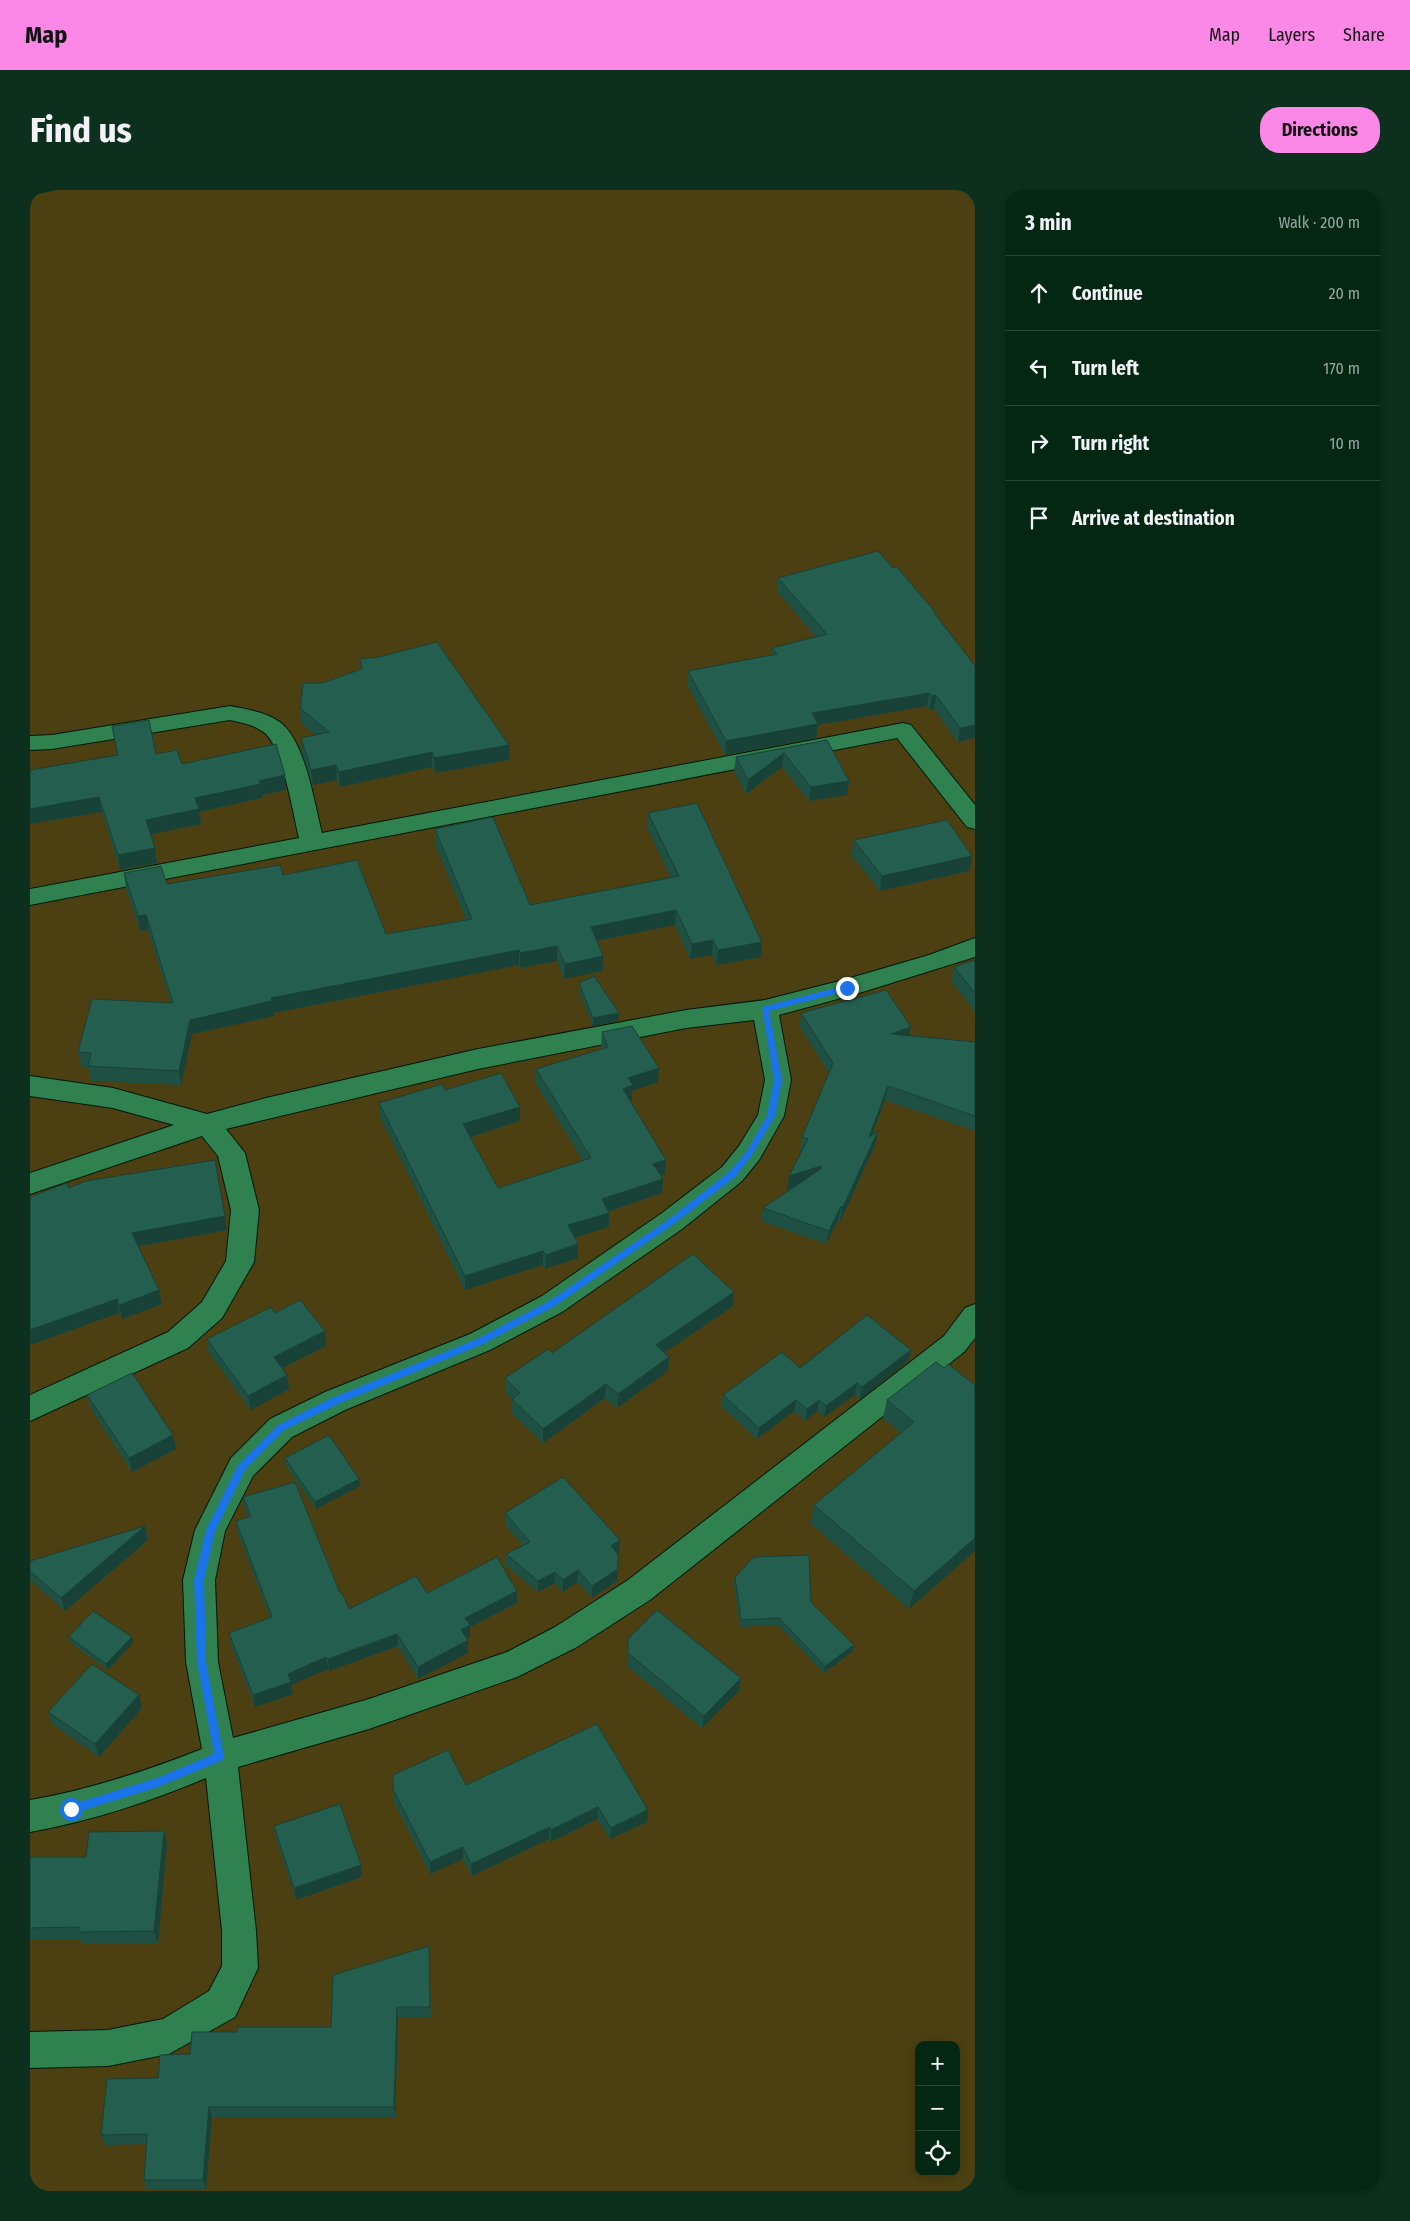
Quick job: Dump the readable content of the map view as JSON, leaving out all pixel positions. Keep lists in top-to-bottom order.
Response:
{
  "page": {
    "header": "Map",
    "nav": ["Map", "Layers", "Share"],
    "buttons": "Directions",
    "title": "Find us",
    "heading": ["3 min", "Walk · 200 m"],
    "list": [
      ["Continue", "20 m"],
      ["Turn left", "170 m"],
      ["Turn right", "10 m"],
      "Arrive at destination"
    ],
    "map_buttons": ["+", "−"]
  }
}
